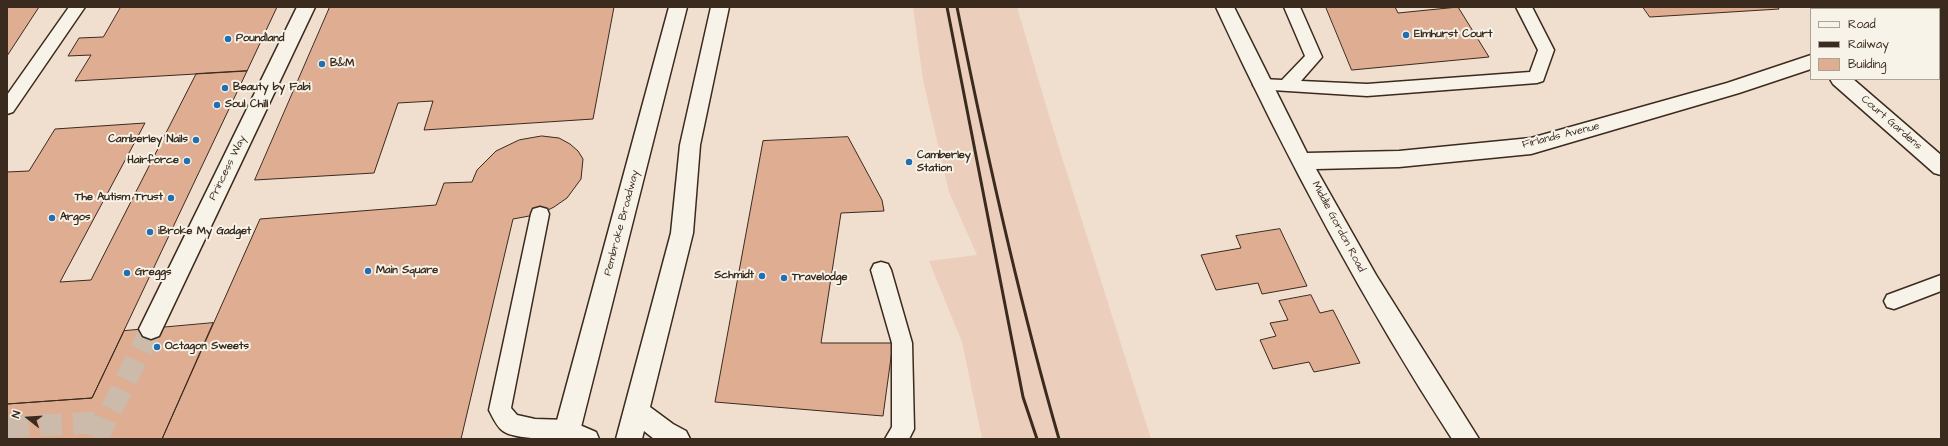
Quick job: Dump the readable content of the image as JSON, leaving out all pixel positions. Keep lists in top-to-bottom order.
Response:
{
  "streets": {
    "street": [
      "Court Gardens",
      "Firlands Avenue",
      "Princess Way",
      "Pembroke Broadway",
      "Middle Gordon Road"
    ]
  },
  "crossings": [
    ["Firlands Avenue", "Middle Gordon Road"]
  ],
  "places": [
    "Elmhurst Court",
    "Poundland",
    "B&M",
    "Beauty by Fabi",
    "Soul Chill",
    "Camberley Nails",
    "Hairforce",
    "Camberley Station",
    "The Autism Trust",
    "Argos",
    "iBroke My Gadget",
    "Main Square",
    "Greggs",
    "Schmidt",
    "Travelodge",
    "Octagon Sweets"
  ],
  "legend": ["Road", "Railway", "Building"],
  "north": "left"
}
